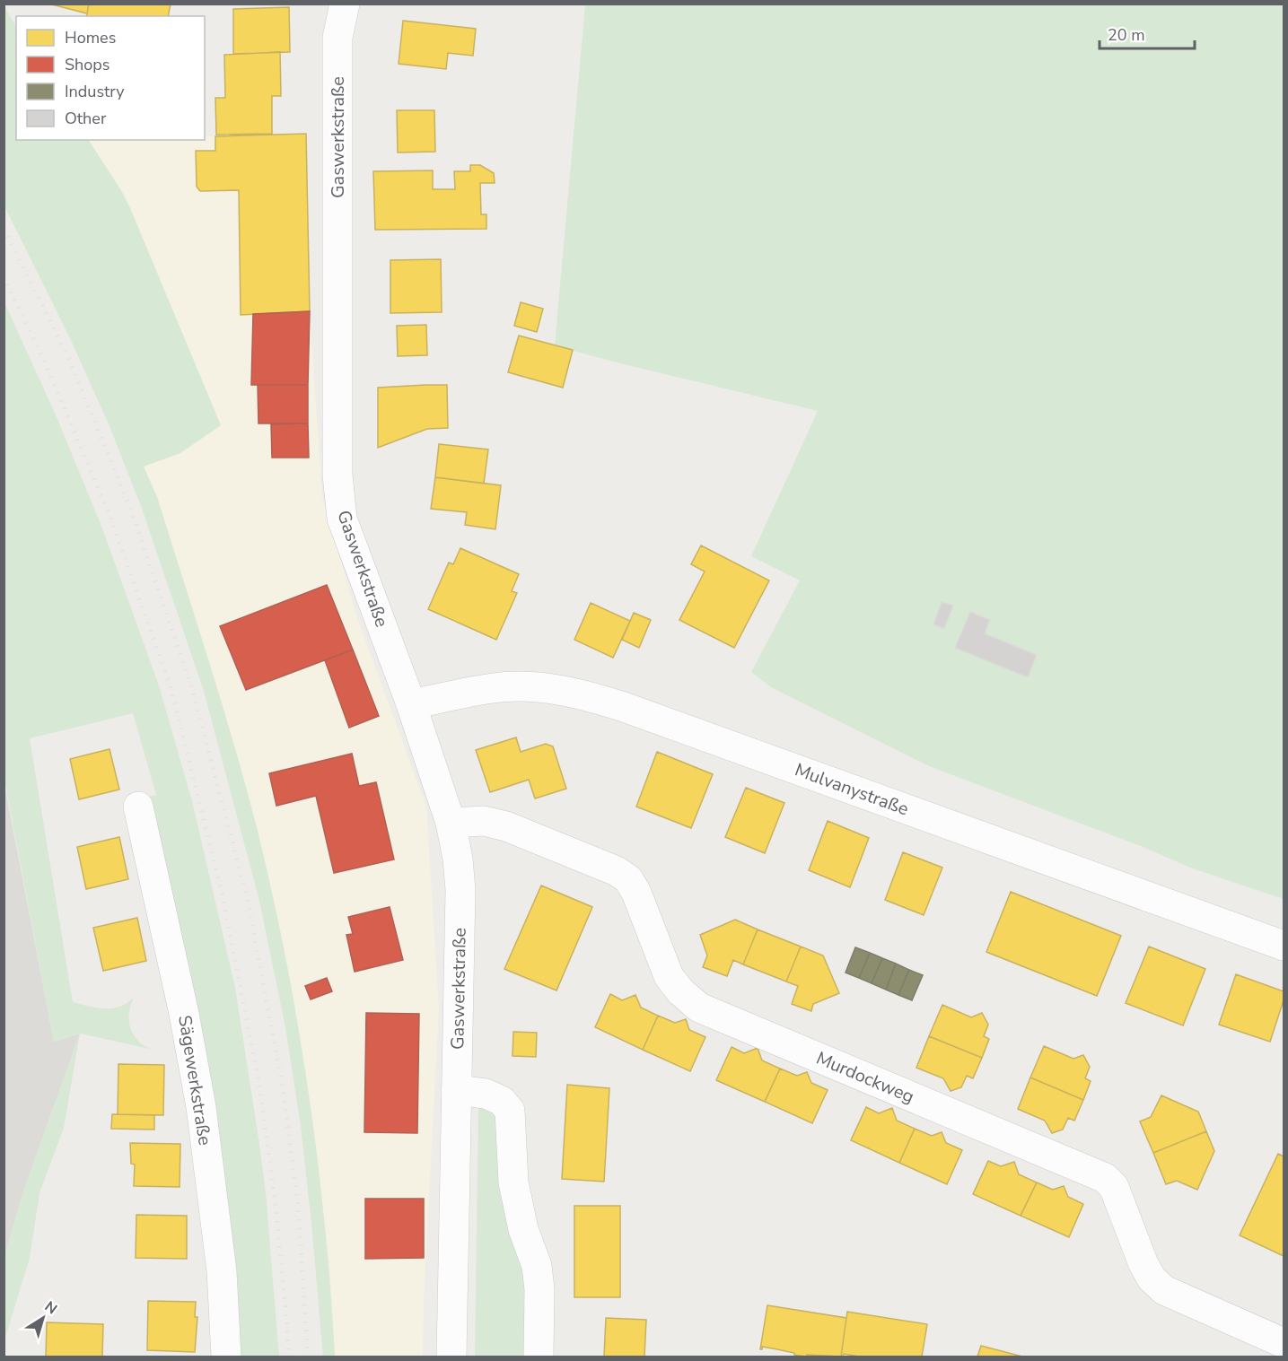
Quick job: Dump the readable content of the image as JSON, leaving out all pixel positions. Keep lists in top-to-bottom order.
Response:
{
  "streets": {
    "street": [
      "Gaswerkstraße",
      "Mulvanystraße",
      "Murdockweg",
      "Sägewerkstraße"
    ]
  },
  "crossings": [
    ["Gaswerkstraße", "Mulvanystraße"],
    ["Gaswerkstraße", "Murdockweg"]
  ],
  "legend": [
    "Homes",
    "Shops",
    "Industry",
    "Other"
  ],
  "scale_bar": "20 m",
  "north": "top right"
}
